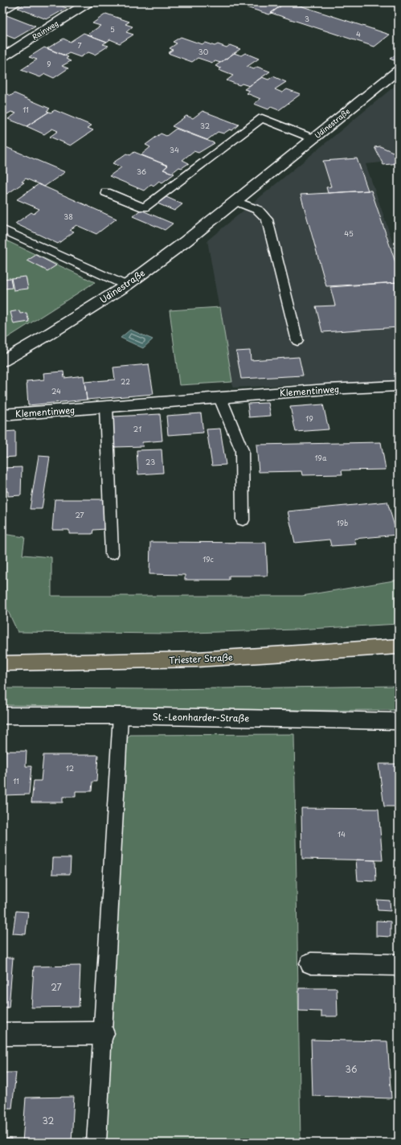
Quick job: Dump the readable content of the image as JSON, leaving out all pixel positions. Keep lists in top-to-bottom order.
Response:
{
  "streets": {
    "main road": ["Triester Straße"],
    "street": [
      "Rainweg",
      "Udinestraße",
      "Klementinweg",
      "St.-Leonharder-Straße"
    ]
  },
  "house_numbers": [
    "3",
    "5",
    "4",
    "7",
    "30",
    "9",
    "11",
    "32",
    "34",
    "36",
    "38",
    "45",
    "22",
    "24",
    "19",
    "21",
    "19a",
    "23",
    "27",
    "19b",
    "19c",
    "12",
    "11",
    "14",
    "27",
    "36",
    "32"
  ]
}
